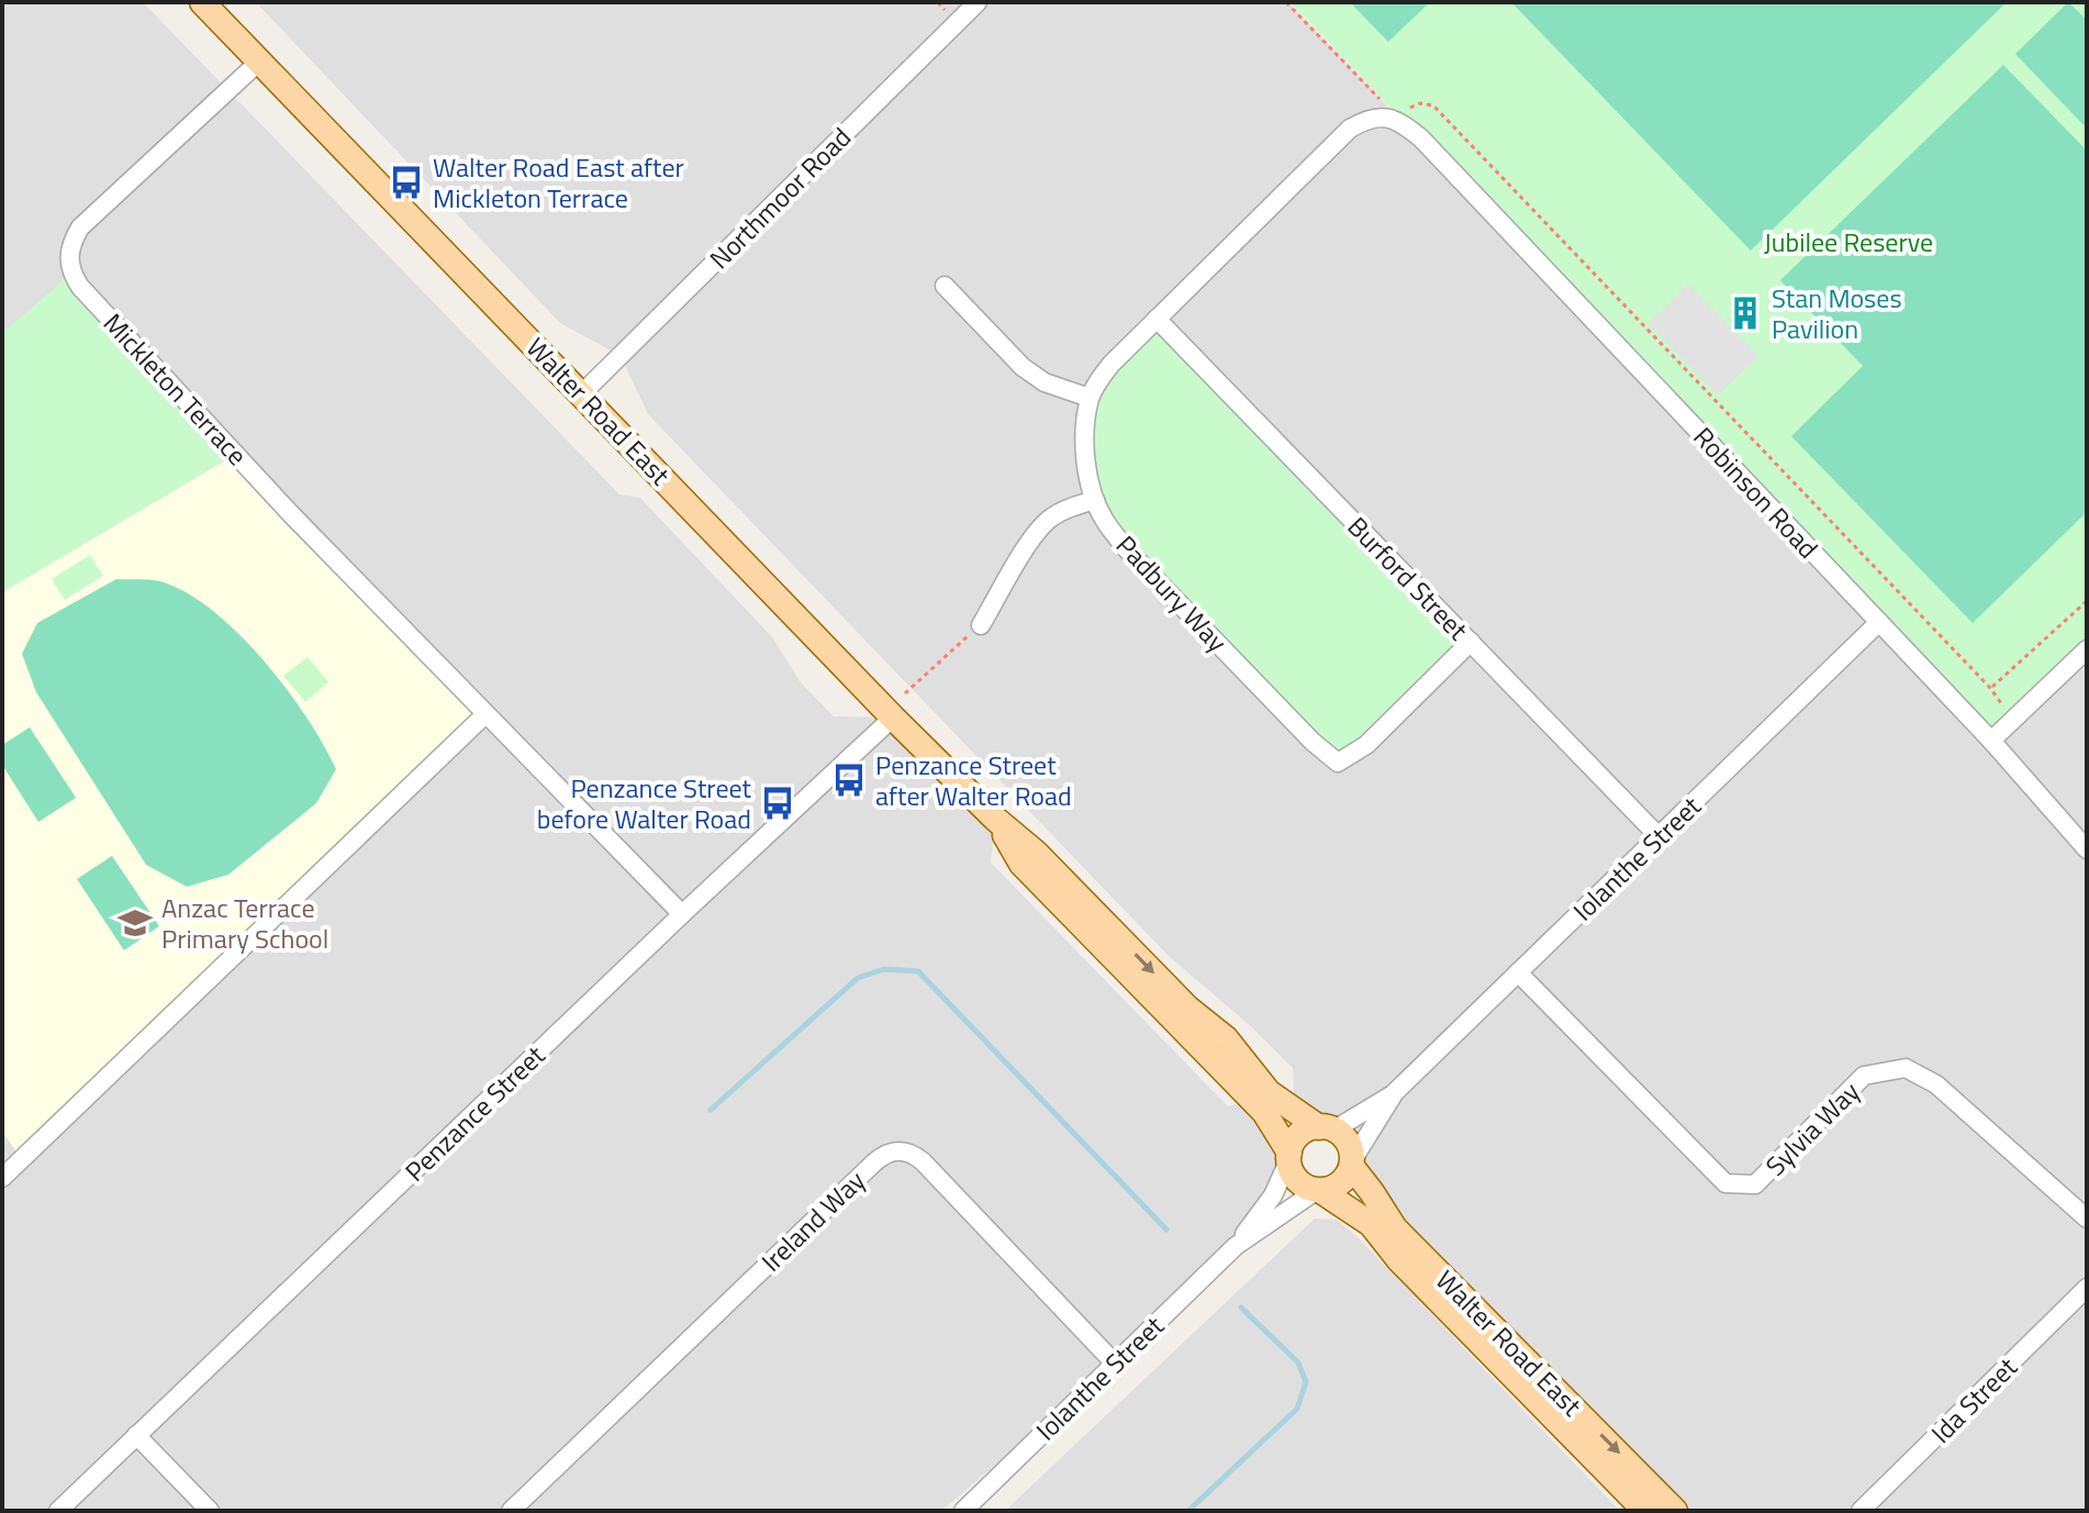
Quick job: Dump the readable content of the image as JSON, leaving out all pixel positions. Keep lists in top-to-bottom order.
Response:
{
  "streets": {
    "main road": ["Walter Road East"],
    "street": [
      "Northmoor Road",
      "Mickleton Terrace",
      "Robinson Road",
      "Burford Street",
      "Padbury Way",
      "Iolanthe Street",
      "Penzance Street",
      "Sylvia Way",
      "Ireland Way",
      "Ida Street"
    ]
  },
  "crossings": [
    ["Northmoor Road", "Walter Road East"],
    ["Mickleton Terrace", "Walter Road East"],
    ["Mickleton Terrace", "Penzance Street"],
    ["Walter Road East", "Iolanthe Street"],
    ["Walter Road East", "Penzance Street"],
    ["Robinson Road", "Padbury Way"],
    ["Robinson Road", "Iolanthe Street"],
    ["Burford Street", "Padbury Way"],
    ["Burford Street", "Iolanthe Street"],
    ["Iolanthe Street", "Sylvia Way"],
    ["Iolanthe Street", "Ireland Way"]
  ],
  "parks": ["Jubilee Reserve"],
  "places": {
    "bus stop": ["Walter Road East after Mickleton Terrace", "Penzance Street after Walter Road", "Penzance Street before Walter Road"],
    "building": ["Stan Moses Pavilion"],
    "school or university": ["Anzac Terrace Primary School"]
  }
}
